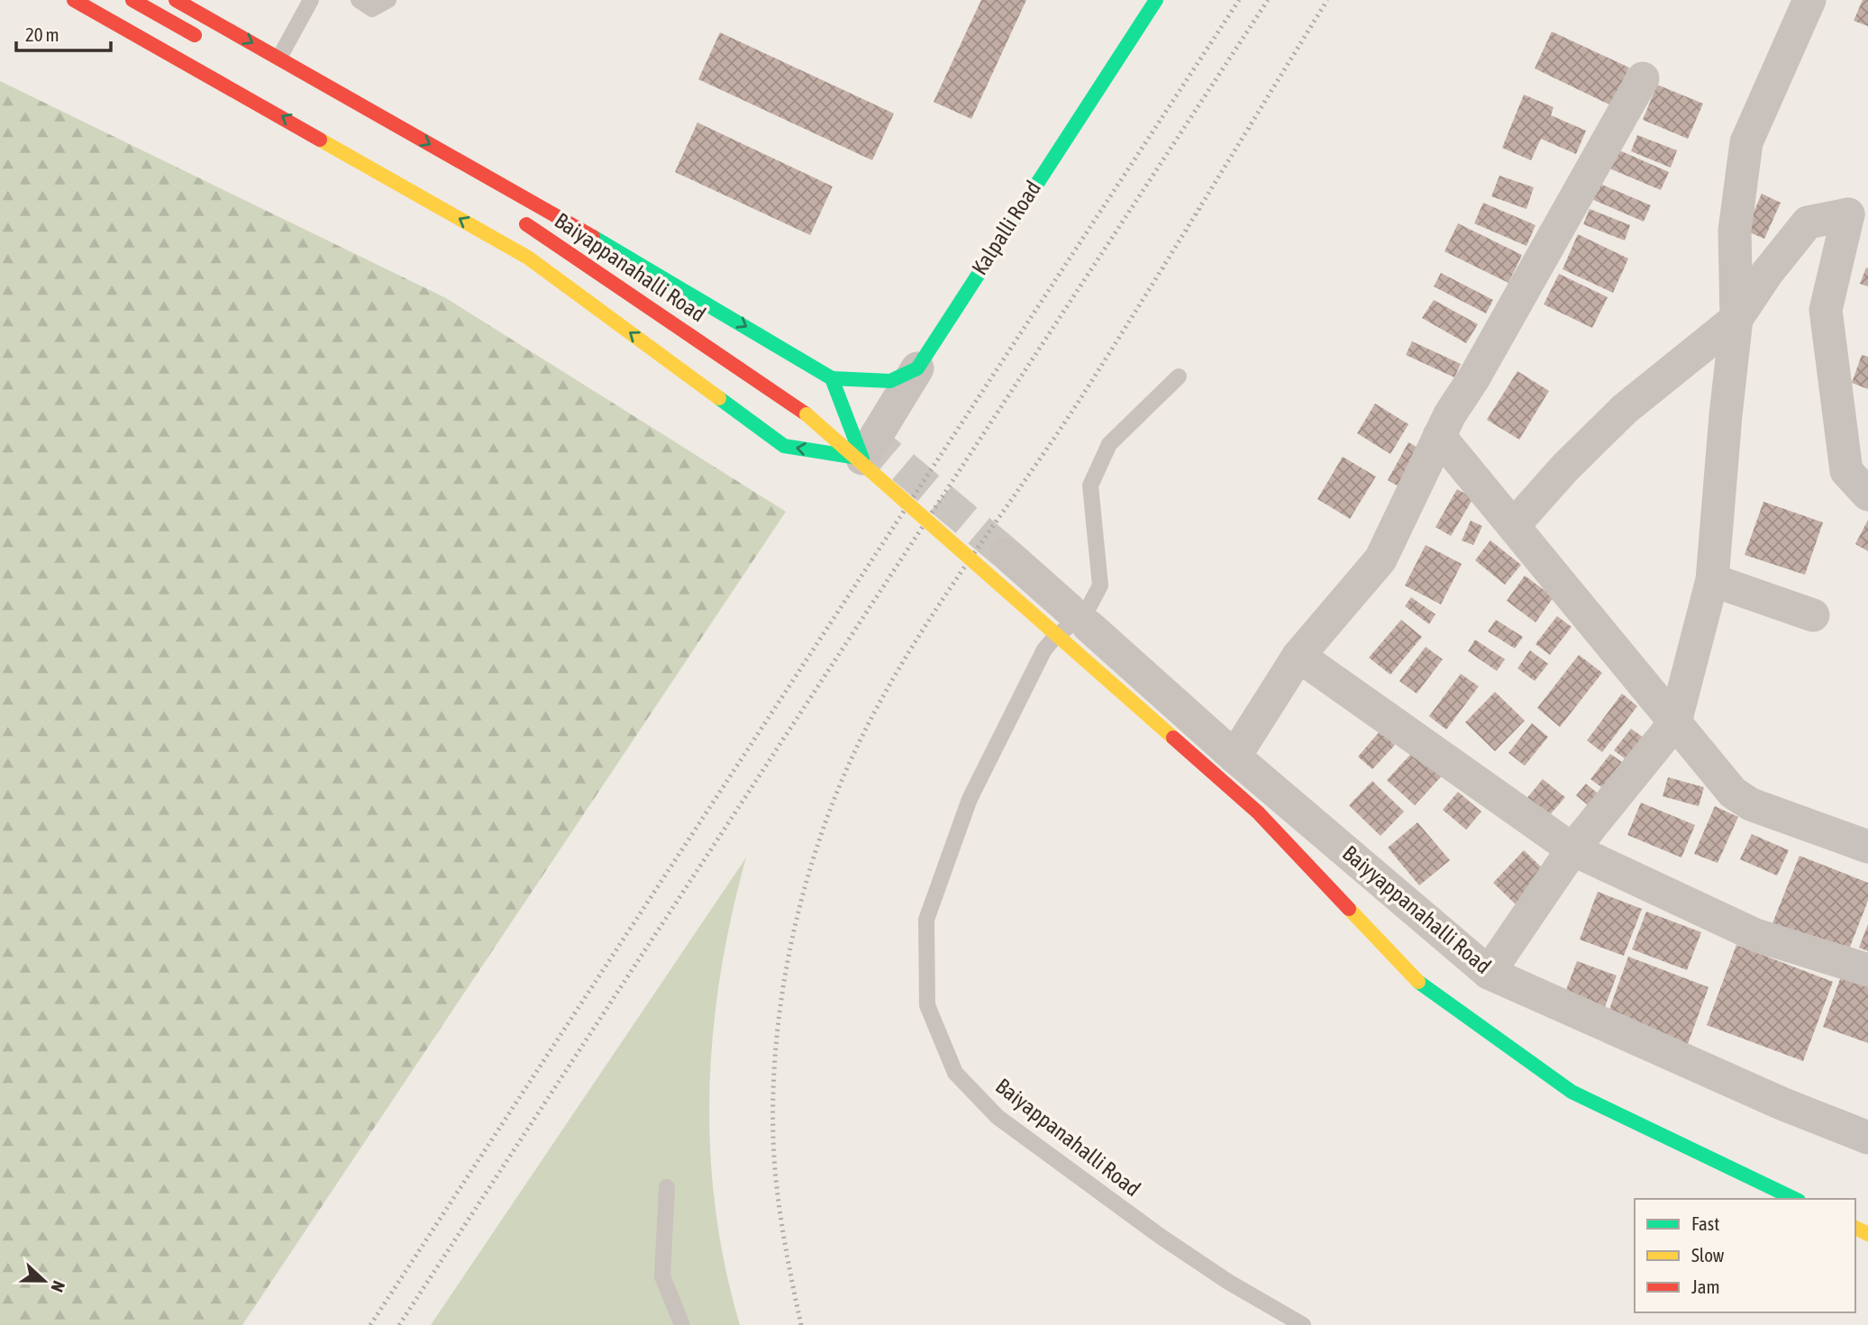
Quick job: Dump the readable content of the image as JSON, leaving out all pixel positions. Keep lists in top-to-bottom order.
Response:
{
  "streets": {
    "street": ["Kalpalli Road", "Baiyappanahalli Road", "Baiyyappanahalli Road"]
  },
  "crossings": [
    ["Baiyappanahalli Road", "Baiyyappanahalli Road"]
  ],
  "legend": ["Fast", "Slow", "Jam"],
  "scale_bar": "20 m",
  "north": "right"
}
